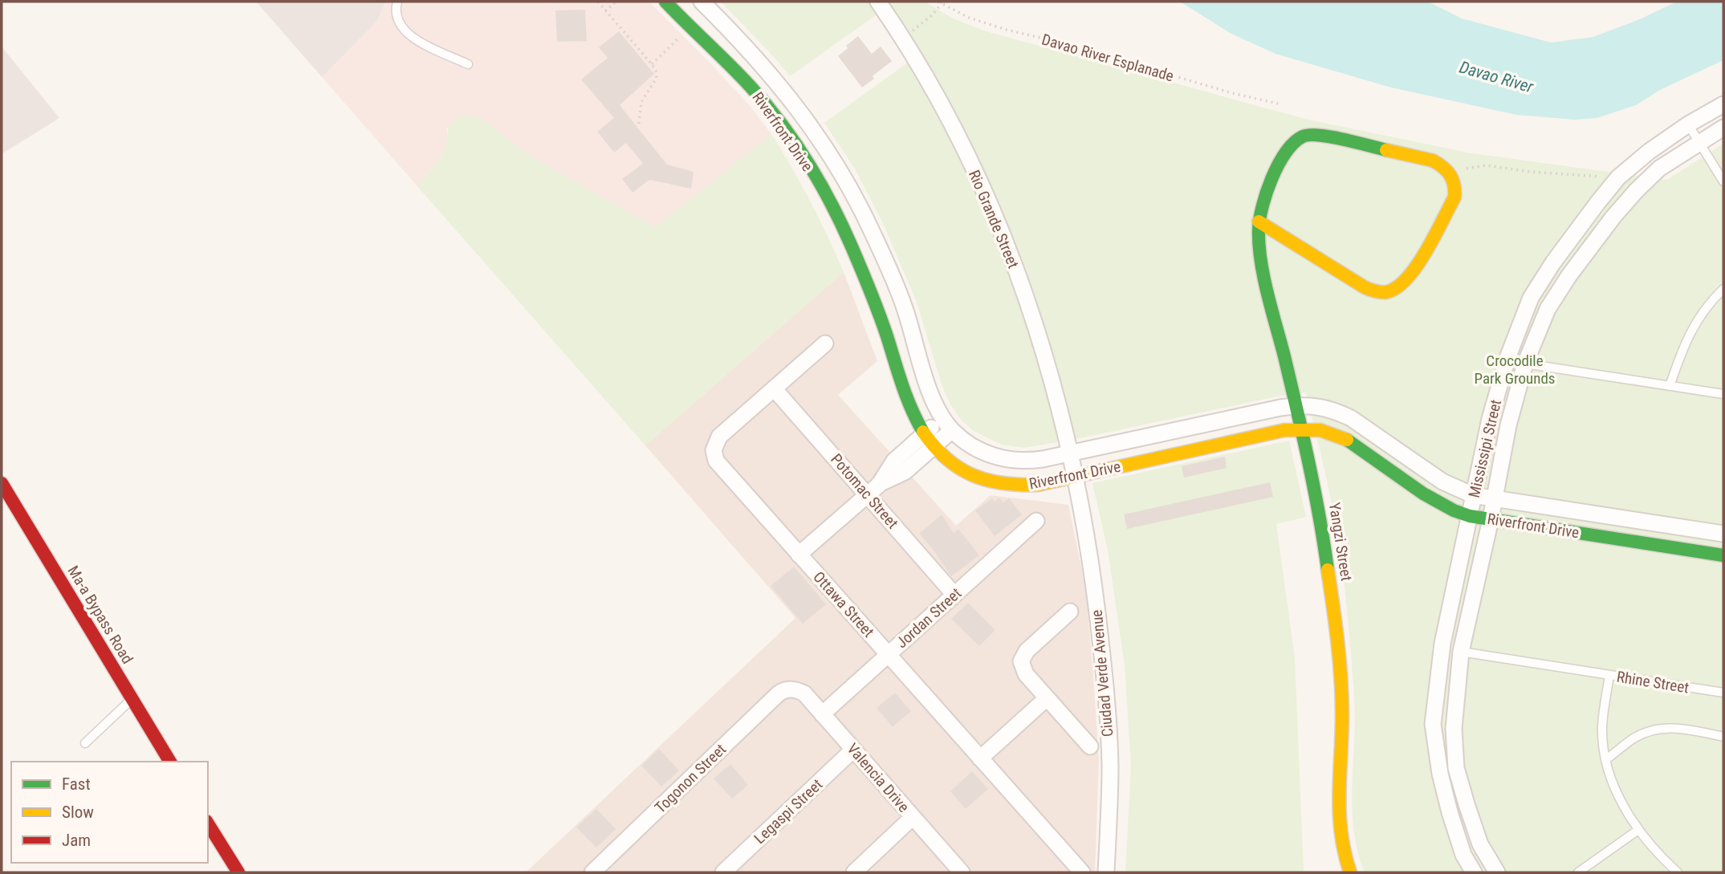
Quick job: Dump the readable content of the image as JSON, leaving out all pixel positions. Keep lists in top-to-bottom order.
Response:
{
  "streets": {
    "street": [
      "Riverfront Drive",
      "Rio Grande Street",
      "Mississipi Street",
      "Potomac Street",
      "Yangzi Street",
      "Ottawa Street",
      "Ma-a Bypass Road",
      "Jordan Street",
      "Ciudad Verde Avenue",
      "Valencia Drive",
      "Togonon Street",
      "Legaspi Street"
    ],
    "lane": ["Rhine Street"],
    "path": ["Davao River Esplanade"]
  },
  "crossings": [
    ["Riverfront Drive", "Rio Grande Street"],
    ["Riverfront Drive", "Mississipi Street"],
    ["Riverfront Drive", "Yangzi Street"],
    ["Riverfront Drive", "Ciudad Verde Avenue"],
    ["Rio Grande Street", "Ciudad Verde Avenue"],
    ["Potomac Street", "Ottawa Street"],
    ["Potomac Street", "Jordan Street"],
    ["Ottawa Street", "Jordan Street"],
    ["Jordan Street", "Valencia Drive"],
    ["Valencia Drive", "Togonon Street"],
    ["Valencia Drive", "Legaspi Street"]
  ],
  "water": ["Davao River"],
  "parks": ["Crocodile Park Grounds"],
  "legend": ["Fast", "Slow", "Jam"]
}
